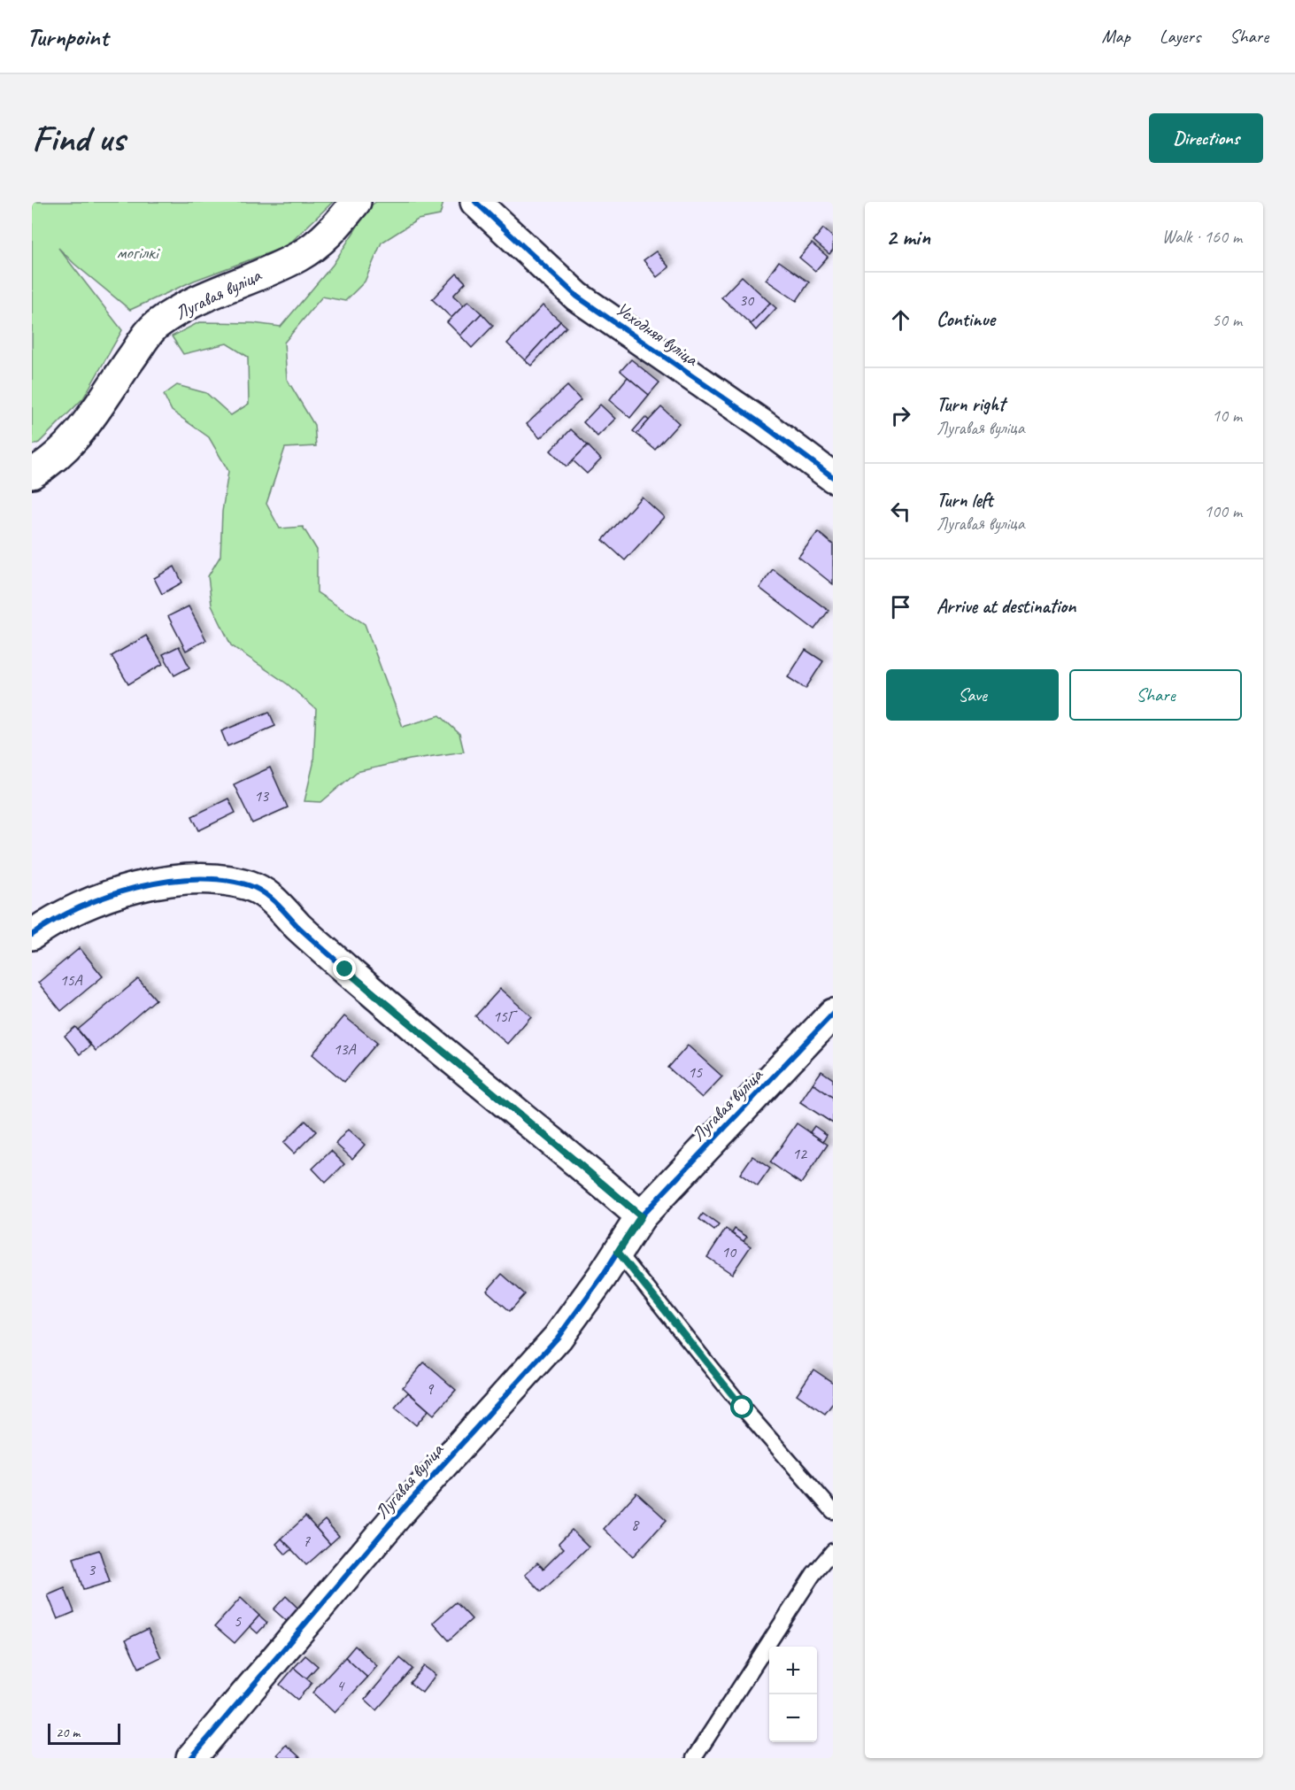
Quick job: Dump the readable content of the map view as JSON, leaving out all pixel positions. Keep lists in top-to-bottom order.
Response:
{
  "streets": {
    "street": ["Лугавая вуліца", "Усходняя вуліца"]
  },
  "parks": ["могілкі"],
  "house_numbers": [
    "30",
    "13",
    "15А",
    "15Г",
    "13А",
    "15",
    "12",
    "10",
    "9",
    "8",
    "7",
    "3",
    "5",
    "4"
  ],
  "scale_bar": "20 m",
  "page": {
    "header": "Turnpoint",
    "nav": ["Map", "Layers", "Share"],
    "buttons": [
      "Directions",
      ["Save", "Share"]
    ],
    "title": "Find us",
    "heading": ["2 min", "Walk · 160 m"],
    "list": [
      ["Continue", "50 m"],
      ["Turn right", "Лугавая вуліца", "10 m"],
      ["Turn left", "Лугавая вуліца", "100 m"],
      "Arrive at destination"
    ],
    "map_buttons": ["+", "−"],
    "scale": "20 m"
  }
}
